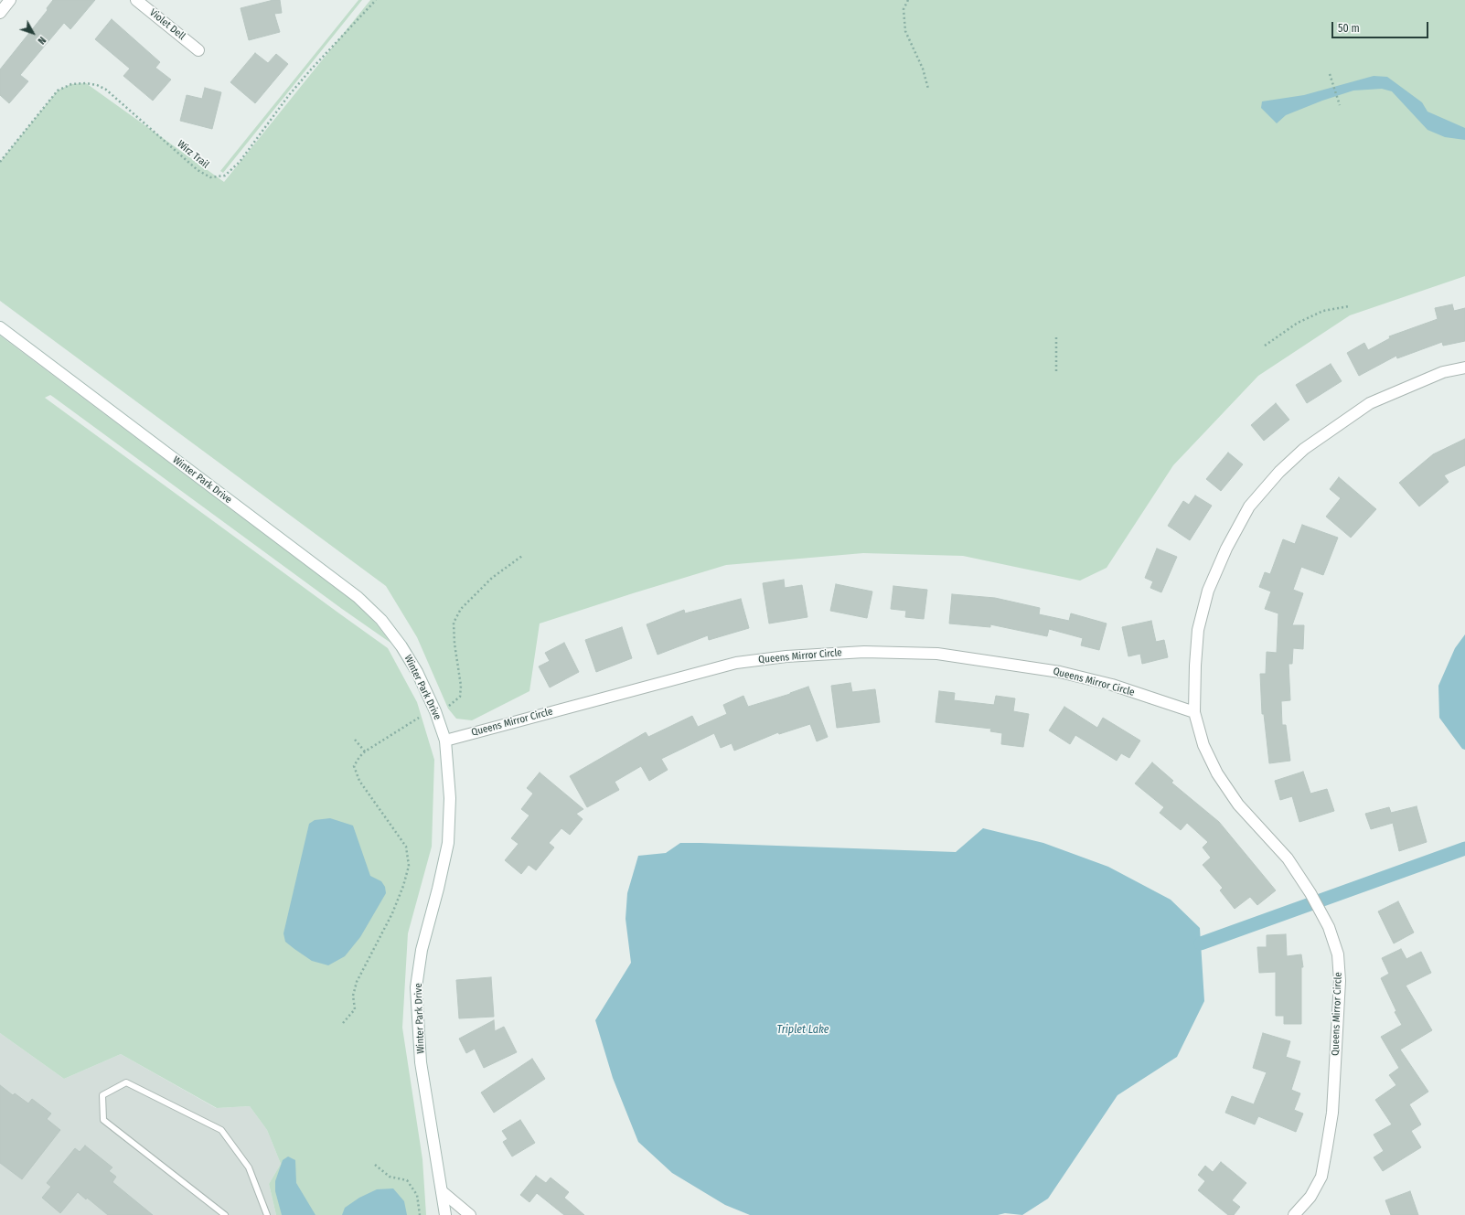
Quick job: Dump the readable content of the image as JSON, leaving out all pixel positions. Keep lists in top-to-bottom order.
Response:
{
  "streets": {
    "street": ["Violet Dell", "Winter Park Drive", "Queens Mirror Circle"],
    "path": ["Wirz Trail"]
  },
  "crossings": [
    ["Winter Park Drive", "Queens Mirror Circle"]
  ],
  "water": ["Triplet Lake"],
  "scale_bar": "50 m",
  "north": "bottom right"
}
